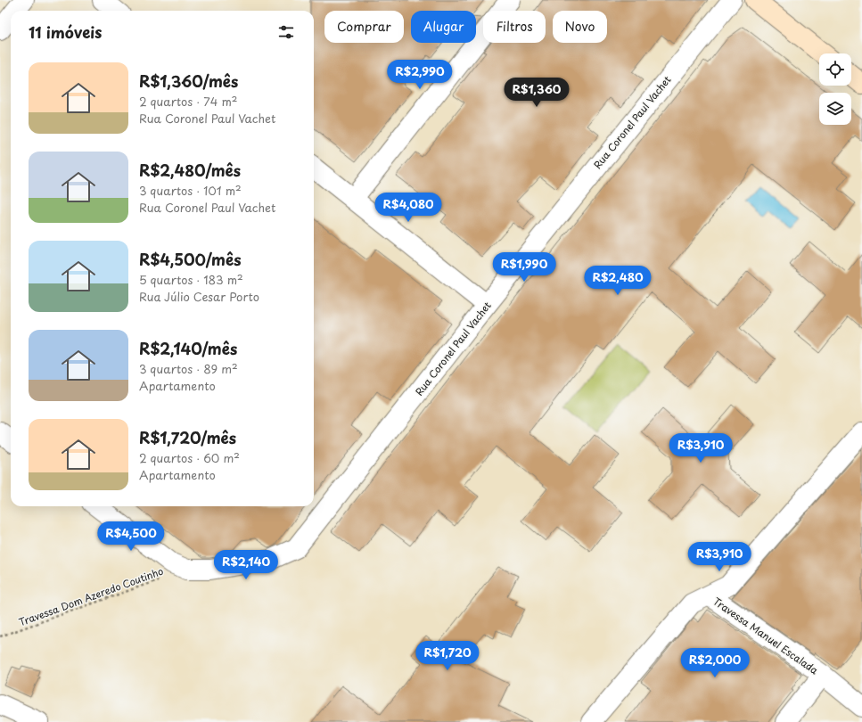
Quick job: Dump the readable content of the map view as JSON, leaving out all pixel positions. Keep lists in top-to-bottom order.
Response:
{
  "streets": {
    "street": ["Rua Coronel Paul Vachet", "Travessa Manuel Escalada"],
    "path": ["Travessa Dom Azeredo Coutinho"]
  },
  "crossings": [
    ["Rua Coronel Paul Vachet", "Travessa Dom Azeredo Coutinho"]
  ],
  "page": {
    "chip": [
      "Comprar",
      "Alugar",
      "Filtros",
      "Novo"
    ],
    "heading": "11 imóveis",
    "list": [
      {
        "name": "R$1,360/mês",
        "note": "2 quartos · 74 m² · Rua Coronel Paul Vachet"
      },
      {
        "name": "R$2,480/mês",
        "note": "3 quartos · 101 m² · Rua Coronel Paul Vachet"
      },
      {
        "name": "R$4,500/mês",
        "note": "5 quartos · 183 m² · Rua Júlio Cesar Porto"
      },
      {
        "name": "R$2,140/mês",
        "note": "3 quartos · 89 m² · Apartamento"
      },
      {
        "name": "R$1,720/mês",
        "note": "2 quartos · 60 m² · Apartamento"
      }
    ],
    "price": [
      "R$2,990",
      "R$1,360",
      "R$4,080",
      "R$1,990",
      "R$2,480",
      "R$3,910",
      "R$4,500",
      "R$3,910",
      "R$2,140",
      "R$1,720",
      "R$2,000"
    ]
  }
}
